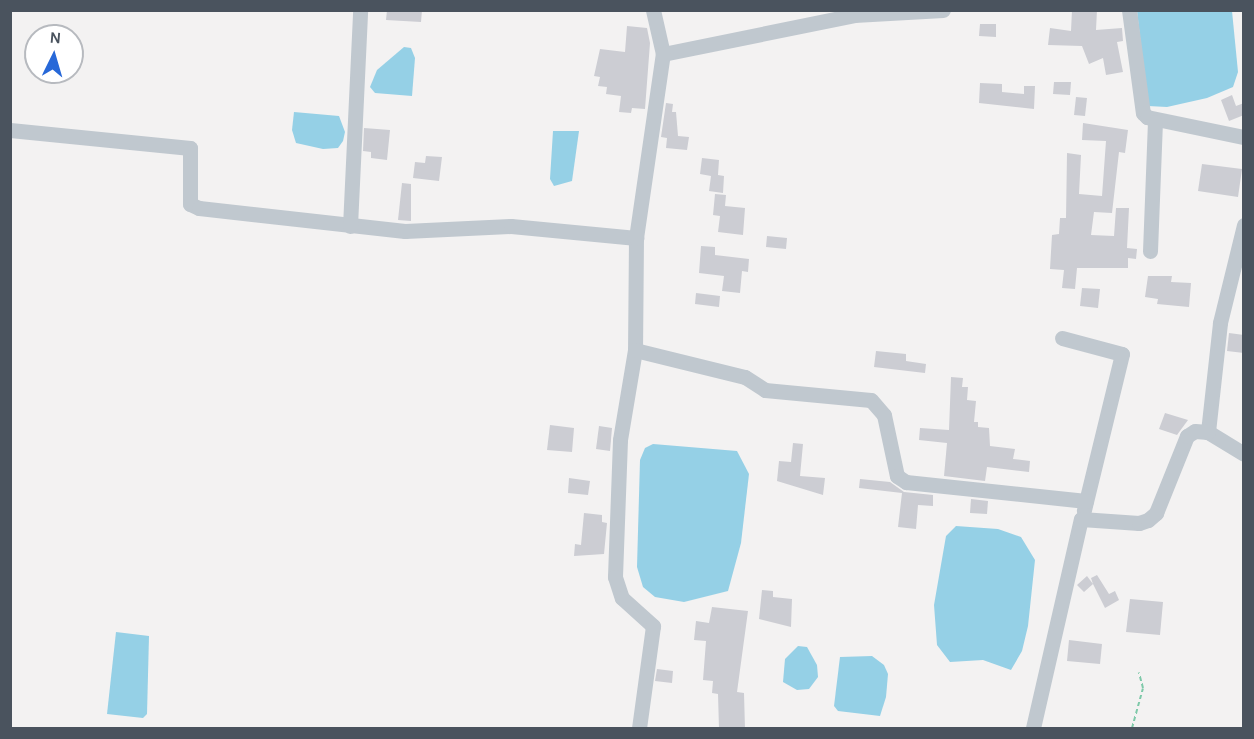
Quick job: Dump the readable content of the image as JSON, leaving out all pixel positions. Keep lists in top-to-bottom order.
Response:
{
  "north": "top"
}
